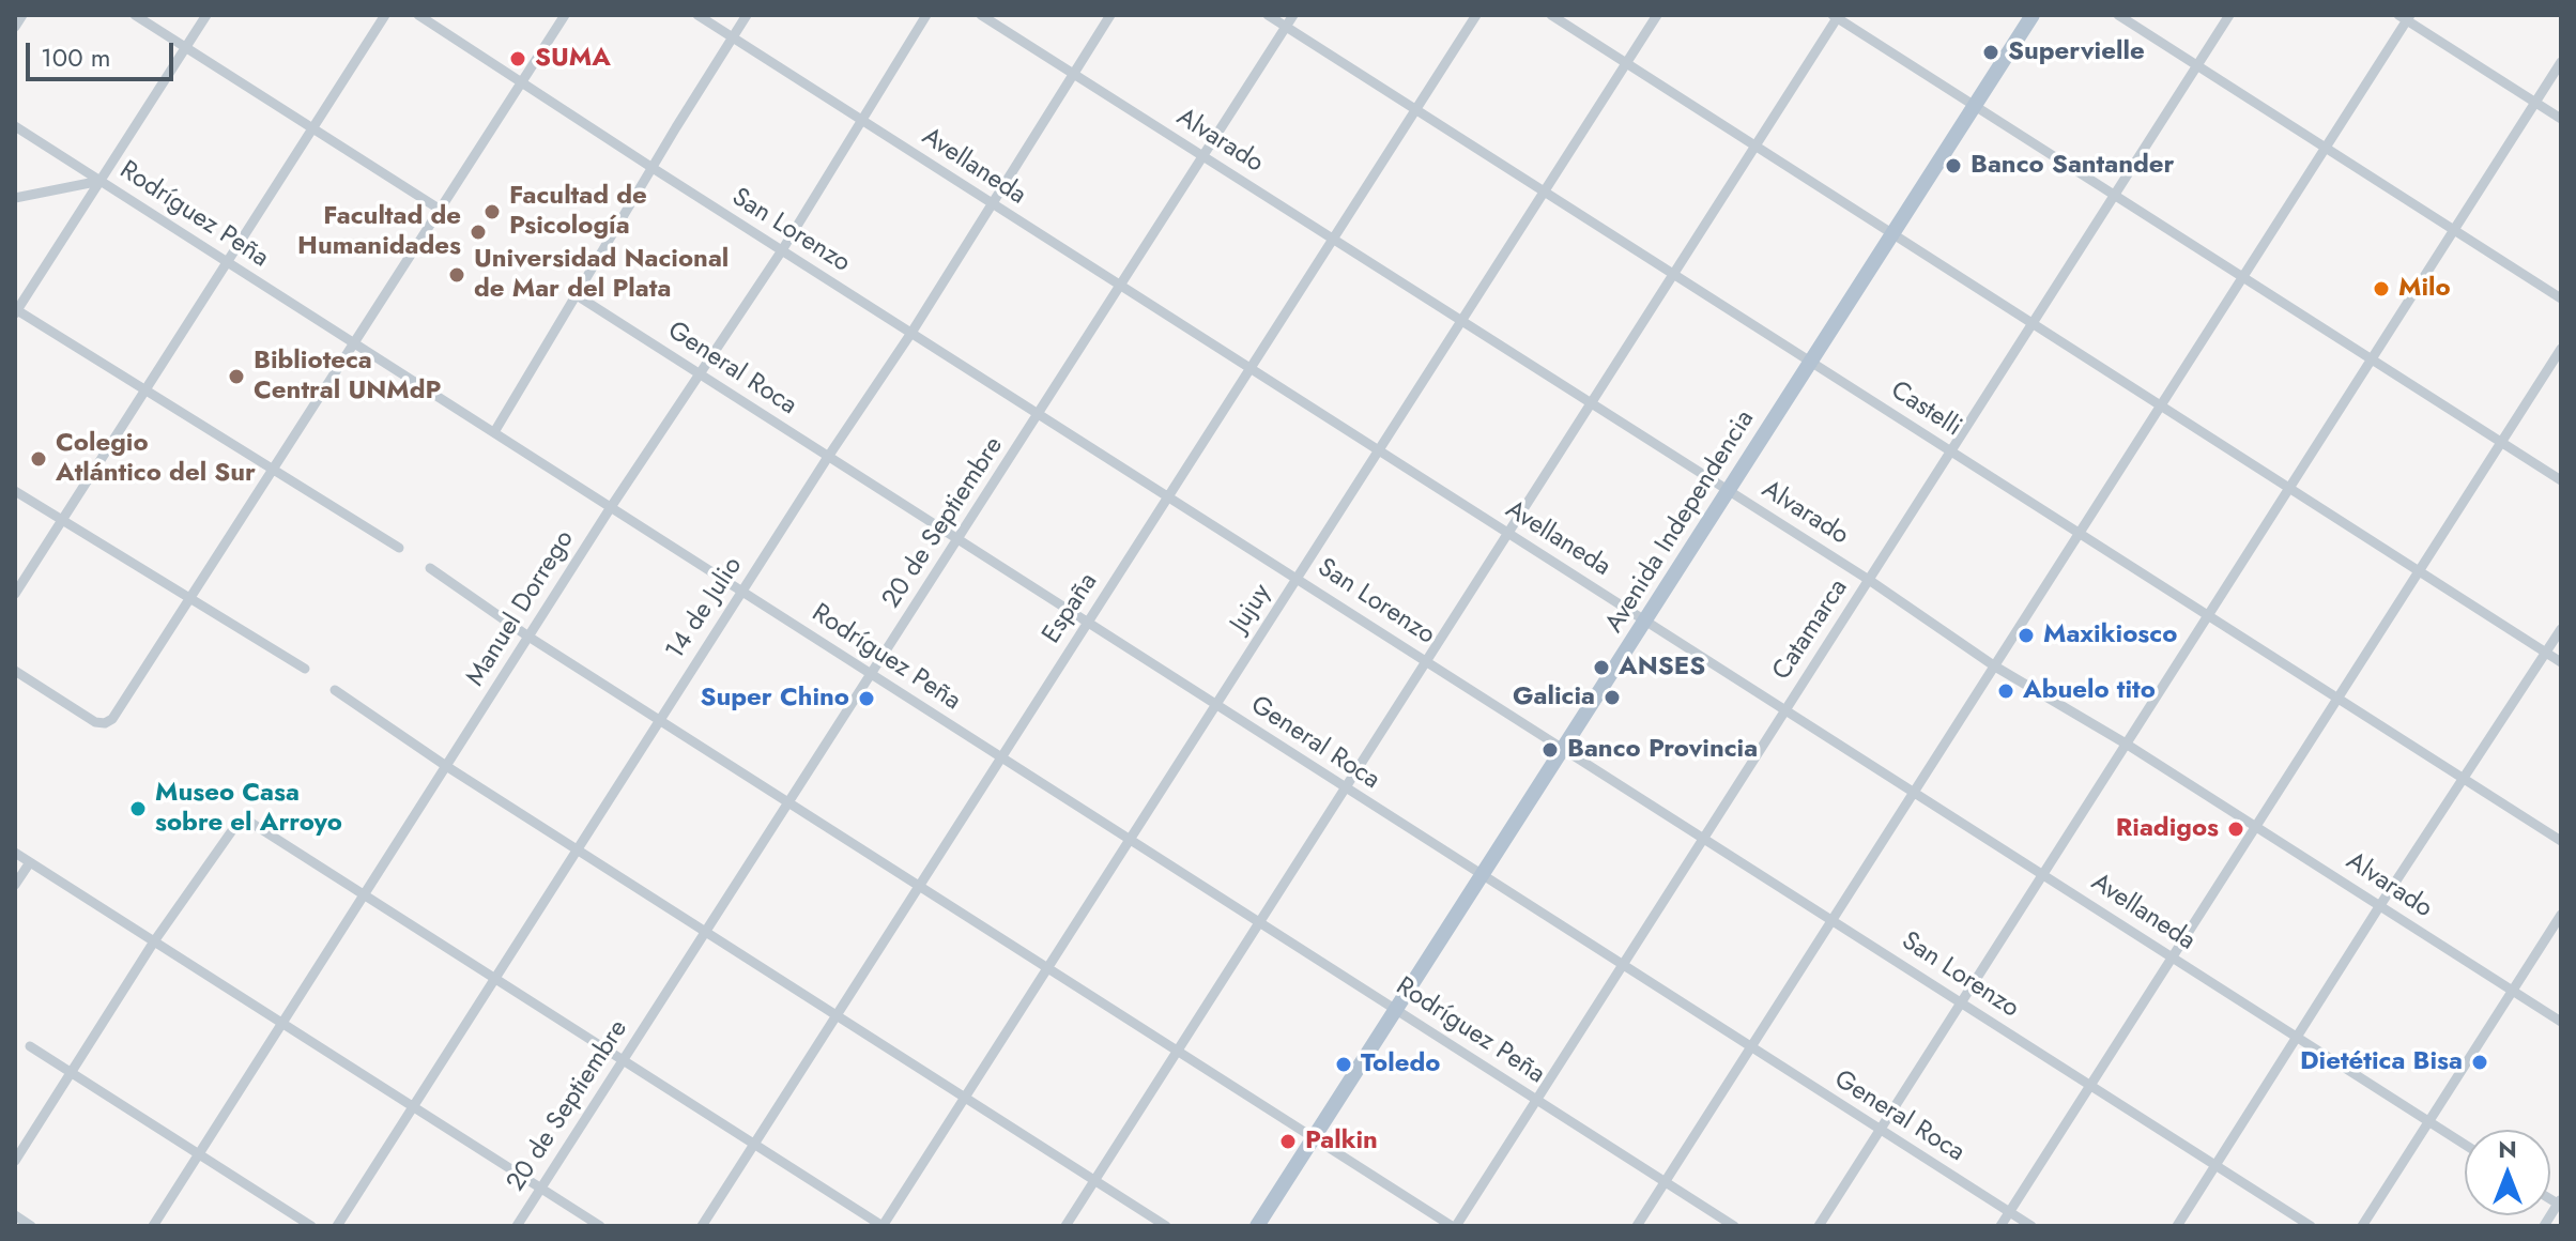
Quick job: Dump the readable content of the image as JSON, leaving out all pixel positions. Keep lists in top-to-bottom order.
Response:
{
  "streets": {
    "main road": ["Avenida Independencia"],
    "street": [
      "Alvarado",
      "Avellaneda",
      "Rodríguez Peña",
      "San Lorenzo",
      "General Roca",
      "Castelli",
      "20 de Septiembre",
      "Manuel Dorrego",
      "14 de Julio",
      "España",
      "Jujuy",
      "Catamarca"
    ]
  },
  "crossings": [
    ["Alvarado", "Avenida Independencia"],
    ["Alvarado", "20 de Septiembre"],
    ["Alvarado", "14 de Julio"],
    ["Alvarado", "España"],
    ["Alvarado", "Jujuy"],
    ["Alvarado", "Catamarca"],
    ["Avellaneda", "Avenida Independencia"],
    ["Avellaneda", "20 de Septiembre"],
    ["Avellaneda", "Manuel Dorrego"],
    ["Avellaneda", "14 de Julio"],
    ["Avellaneda", "España"],
    ["Avellaneda", "Jujuy"],
    ["Avellaneda", "Catamarca"],
    ["Rodríguez Peña", "Avenida Independencia"],
    ["Rodríguez Peña", "20 de Septiembre"],
    ["Rodríguez Peña", "Manuel Dorrego"],
    ["Rodríguez Peña", "14 de Julio"],
    ["Rodríguez Peña", "España"],
    ["Rodríguez Peña", "Jujuy"],
    ["Rodríguez Peña", "Catamarca"],
    ["San Lorenzo", "Avenida Independencia"],
    ["San Lorenzo", "20 de Septiembre"],
    ["San Lorenzo", "Manuel Dorrego"],
    ["San Lorenzo", "14 de Julio"],
    ["San Lorenzo", "España"],
    ["San Lorenzo", "Jujuy"],
    ["San Lorenzo", "Catamarca"],
    ["General Roca", "Avenida Independencia"],
    ["General Roca", "20 de Septiembre"],
    ["General Roca", "Manuel Dorrego"],
    ["General Roca", "14 de Julio"],
    ["General Roca", "España"],
    ["General Roca", "Jujuy"],
    ["General Roca", "Catamarca"],
    ["Castelli", "Avenida Independencia"],
    ["Castelli", "20 de Septiembre"],
    ["Castelli", "España"],
    ["Castelli", "Jujuy"],
    ["Castelli", "Catamarca"]
  ],
  "places": [
    "Supervielle",
    "SUMA",
    "Banco Santander",
    "Facultad de Psicología",
    "Facultad de Humanidades",
    "Universidad Nacional de Mar del Plata",
    "Milo",
    "Biblioteca Central UNMdP",
    "Colegio Atlántico del Sur",
    "Maxikiosco",
    "ANSES",
    "Abuelo tito",
    "Galicia",
    "Super Chino",
    "Banco Provincia",
    "Museo Casa sobre el Arroyo",
    "Riadigos",
    "Dietética Bisa",
    "Toledo",
    "Palkin"
  ],
  "scale_bar": "100 m",
  "north": "top"
}
